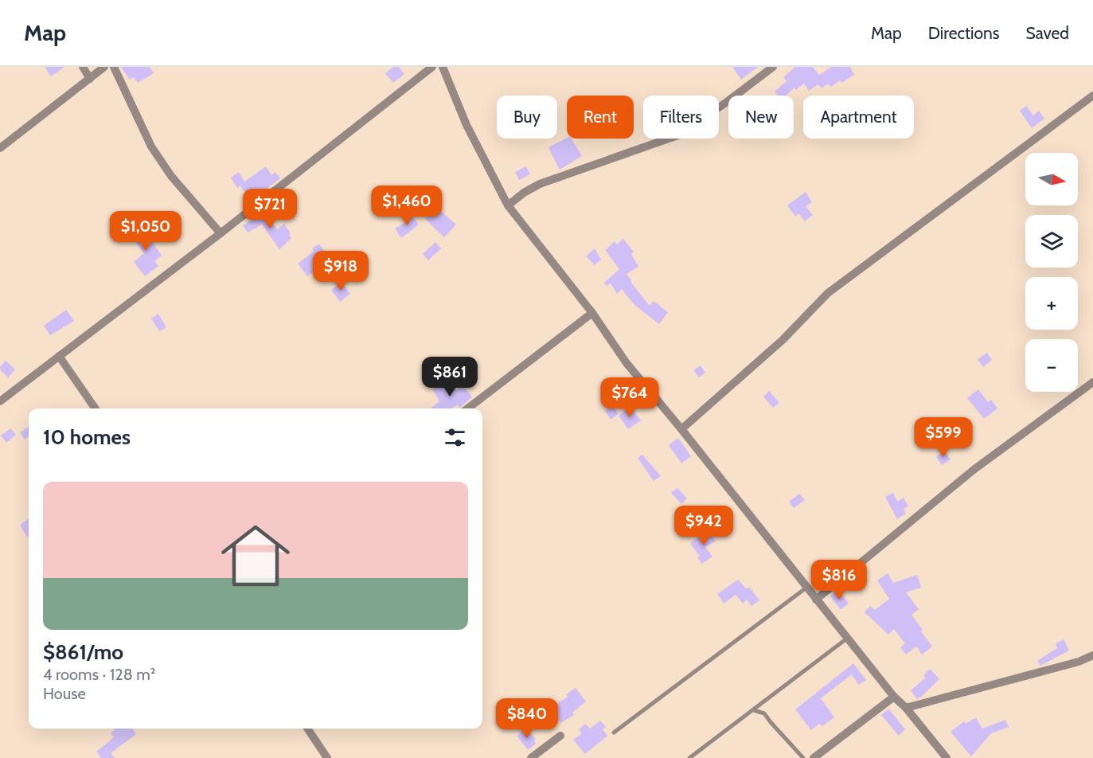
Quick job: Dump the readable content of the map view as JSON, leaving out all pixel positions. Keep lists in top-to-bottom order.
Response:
{
  "north": "right",
  "page": {
    "header": "Map",
    "nav": ["Map", "Directions", "Saved"],
    "chip": [
      "Buy",
      "Rent",
      "Filters",
      "New",
      "Apartment"
    ],
    "map_buttons": ["+", "−"],
    "price": [
      "$1,460",
      "$721",
      "$1,050",
      "$918",
      "$861",
      "$764",
      "$599",
      "$942",
      "$816",
      "$840"
    ],
    "heading": "10 homes",
    "list": [
      {
        "name": "$861/mo",
        "note": "4 rooms · 128 m² · House"
      }
    ]
  }
}
